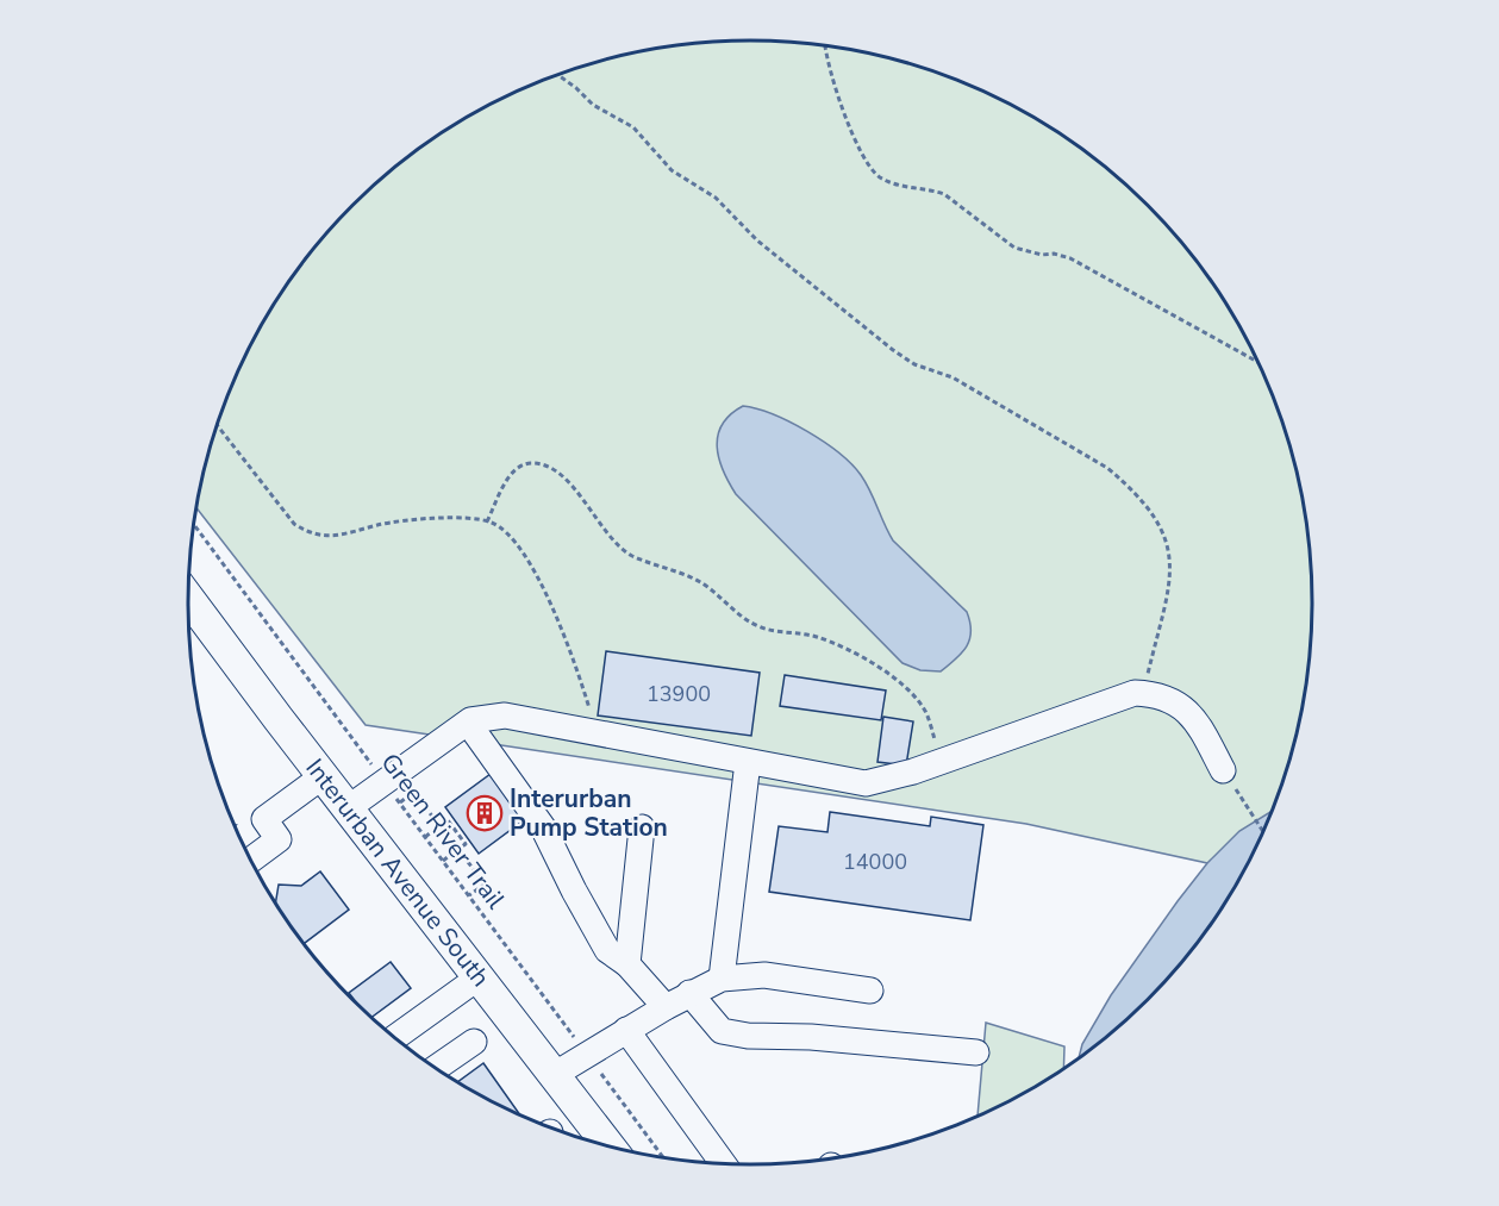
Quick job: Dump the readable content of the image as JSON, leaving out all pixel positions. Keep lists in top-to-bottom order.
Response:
{
  "streets": {
    "main road": ["Interurban Avenue South"],
    "path": ["Green River Trail"]
  },
  "places": {
    "building": ["Interurban Pump Station"]
  },
  "house_numbers": ["13900", "14000"]
}
